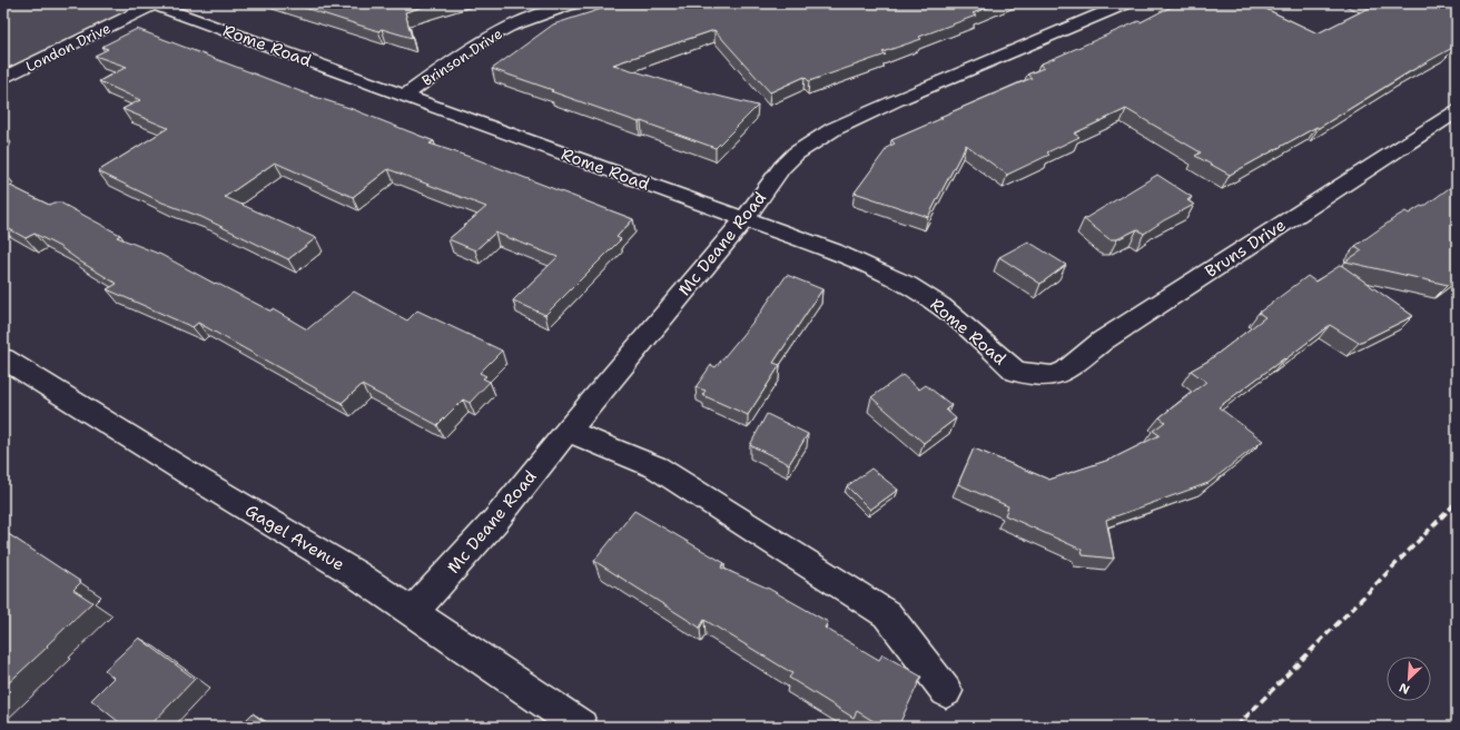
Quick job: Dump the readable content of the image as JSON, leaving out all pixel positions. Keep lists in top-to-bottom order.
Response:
{
  "streets": {
    "street": [
      "Rome Road",
      "London Drive",
      "Brinson Drive",
      "Mc Deane Road",
      "Bruns Drive",
      "Gagel Avenue"
    ]
  },
  "crossings": [
    ["Rome Road", "London Drive"],
    ["Rome Road", "Brinson Drive"],
    ["Rome Road", "Mc Deane Road"],
    ["Rome Road", "Bruns Drive"],
    ["Mc Deane Road", "Gagel Avenue"]
  ],
  "north": "bottom left"
}
